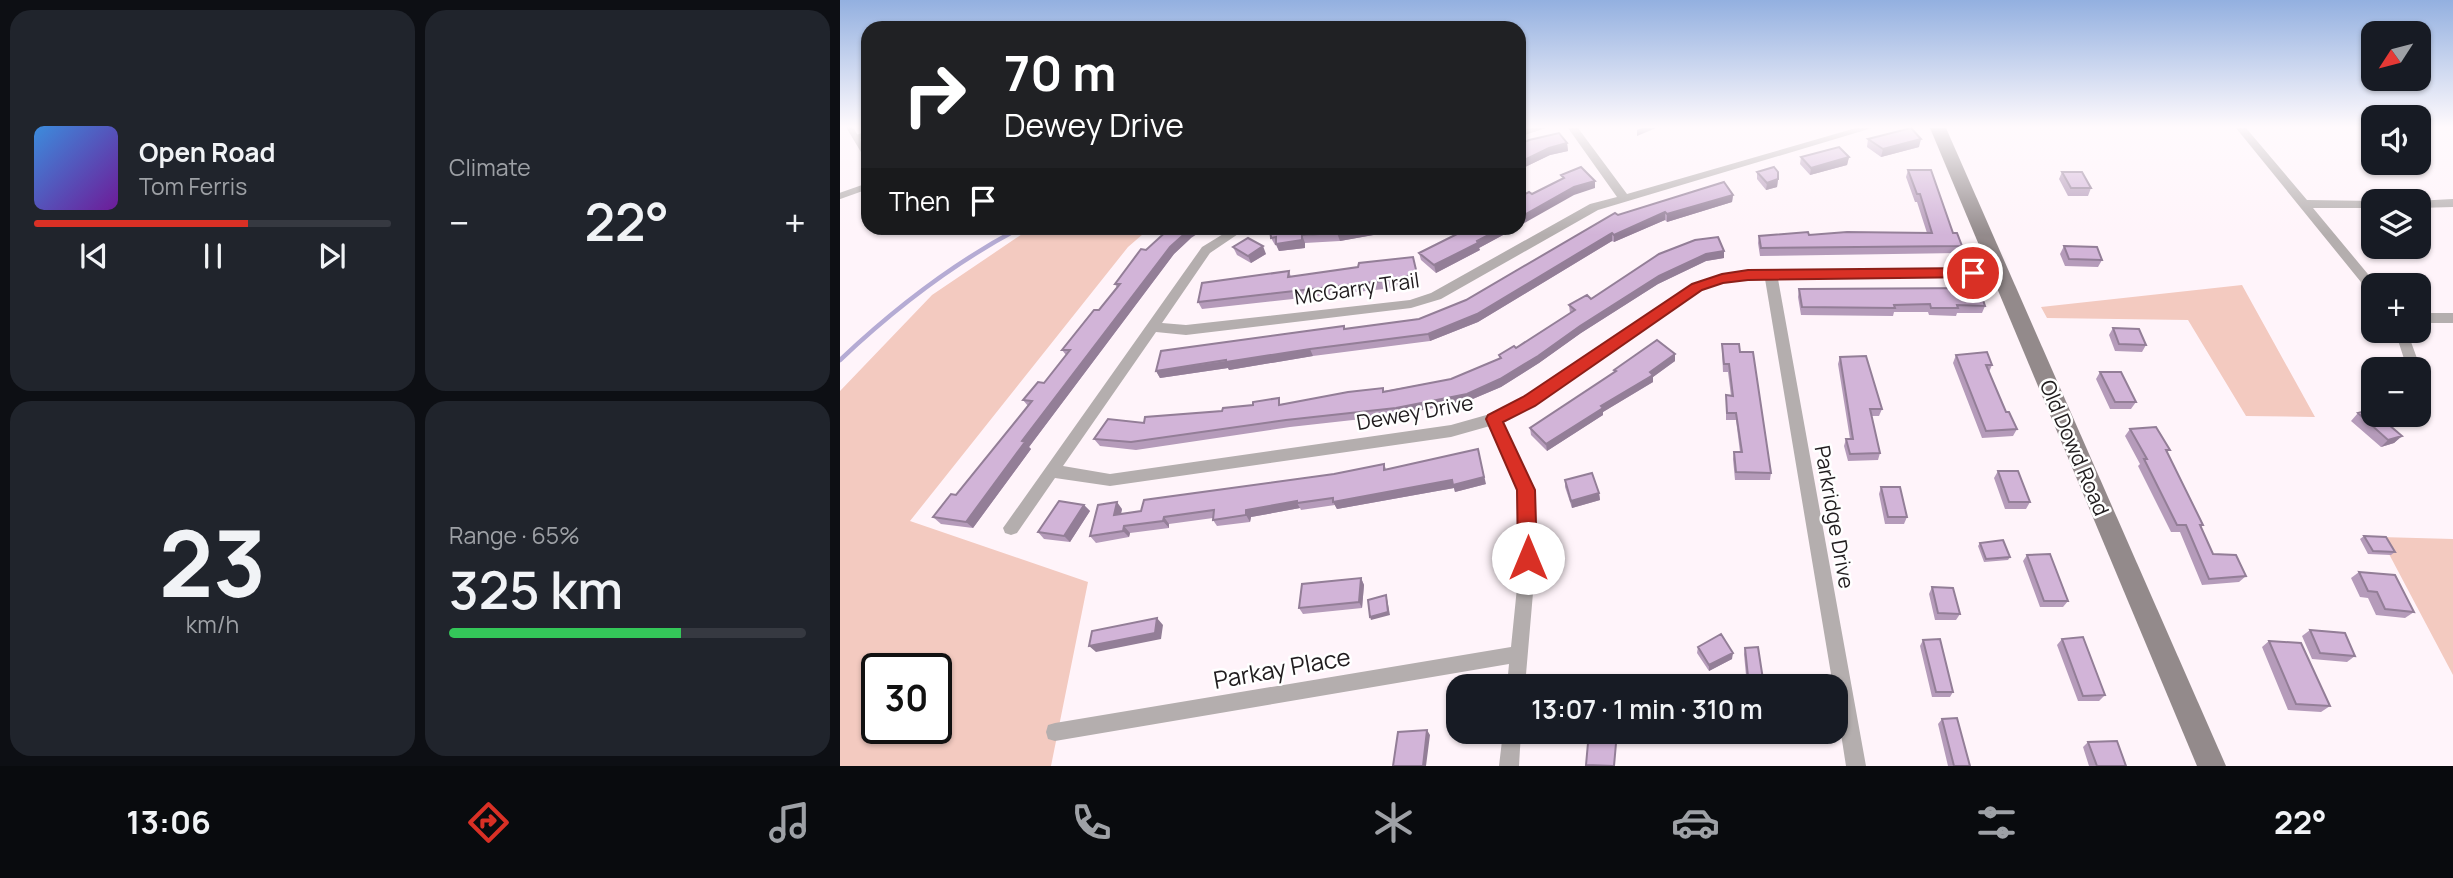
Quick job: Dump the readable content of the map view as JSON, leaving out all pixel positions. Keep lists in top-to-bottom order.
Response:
{
  "streets": {
    "street": [
      "McGarry Trail",
      "Dewey Drive",
      "Old Dowd Road",
      "Parkridge Drive",
      "Parkay Place"
    ]
  },
  "crossings": [
    ["Dewey Drive", "Old Dowd Road"],
    ["Dewey Drive", "Parkridge Drive"]
  ],
  "north": "bottom left",
  "page": {
    "tile": [
      "Climate",
      ["23", "km/h"],
      ["Range · 65%", "325 km"]
    ],
    "map_buttons": ["+", "−"],
    "turn": ["70 m", "Dewey Drive"],
    "song": ["Open Road", "Tom Ferris"],
    "then": "Then",
    "heat": ["−", "22°", "+"],
    "limit": "30",
    "trip": "13:07 · 1 min · 310 m",
    "tabs": ["13:06", "22°"]
  }
}
